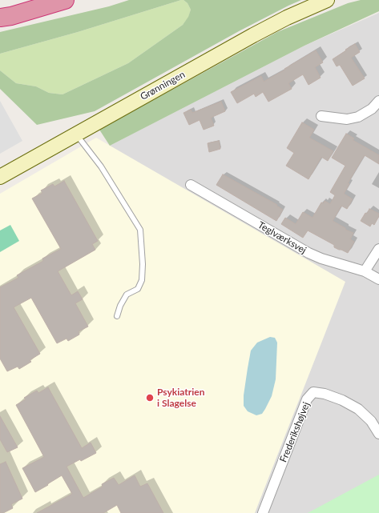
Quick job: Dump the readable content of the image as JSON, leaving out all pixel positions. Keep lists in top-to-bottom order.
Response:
{
  "streets": {
    "main road": ["Grønningen"],
    "street": ["Teglværksvej", "Frederikshøjvej"]
  },
  "places": ["Psykiatrien i Slagelse"]
}
